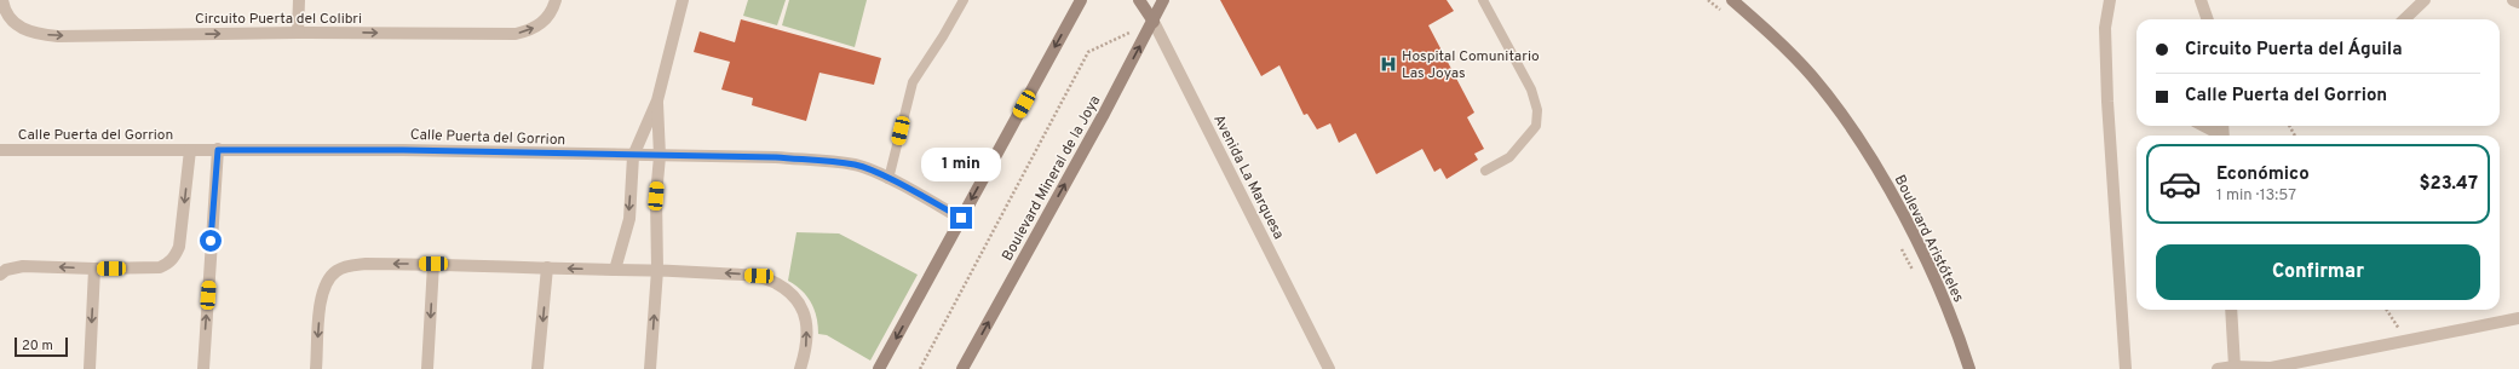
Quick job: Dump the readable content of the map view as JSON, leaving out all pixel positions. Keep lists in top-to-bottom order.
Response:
{
  "streets": {
    "street": [
      "Circuito Puerta del Colibri",
      "Calle Puerta del Gorrion",
      "Avenida La Marquesa",
      "Boulevard Mineral de la Joya",
      "Boulevard Aristóteles"
    ]
  },
  "crossings": [
    ["Avenida La Marquesa", "Boulevard Mineral de la Joya"]
  ],
  "one_way": ["Circuito Puerta del Colibri"],
  "places": {
    "hospital": ["Hospital Comunitario Las Joyas"]
  },
  "scale_bar": "20 m",
  "page": {
    "banner": ["Circuito Puerta del Águila", "Calle Puerta del Gorrion"],
    "list": [
      {
        "name": "Económico",
        "note": "1 min · 13:57",
        "value": "$23.47"
      }
    ],
    "bubble": "1 min",
    "buttons": "Confirmar",
    "scale": "20 m"
  }
}
